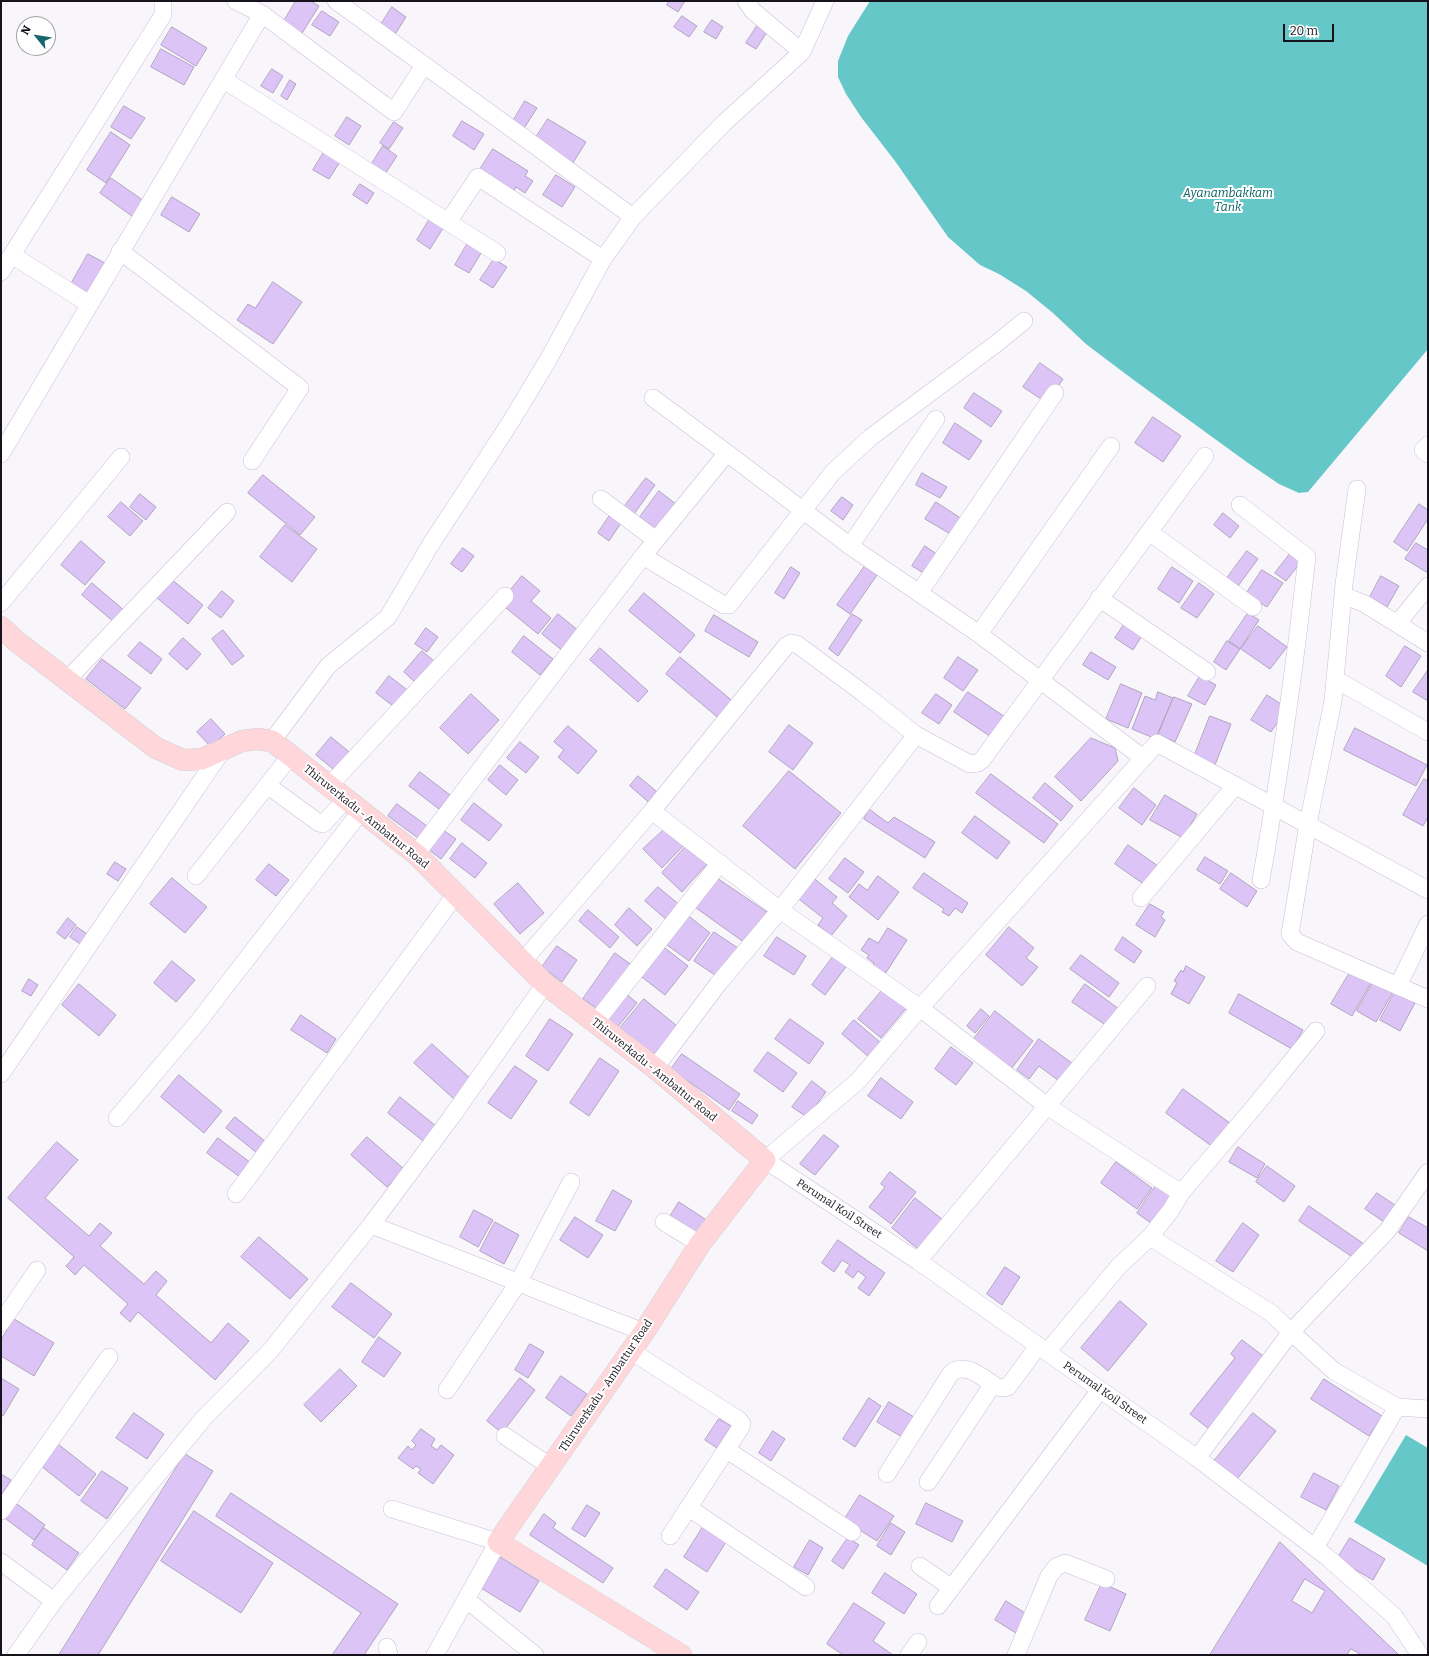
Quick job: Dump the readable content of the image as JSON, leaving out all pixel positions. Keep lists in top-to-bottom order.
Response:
{
  "streets": {
    "main road": ["Thiruverkadu - Ambattur Road"],
    "street": ["Perumal Koil Street"]
  },
  "crossings": [
    ["Thiruverkadu - Ambattur Road", "Perumal Koil Street"]
  ],
  "water": ["Ayanambakkam Tank"],
  "scale_bar": "20 m",
  "north": "top left"
}
